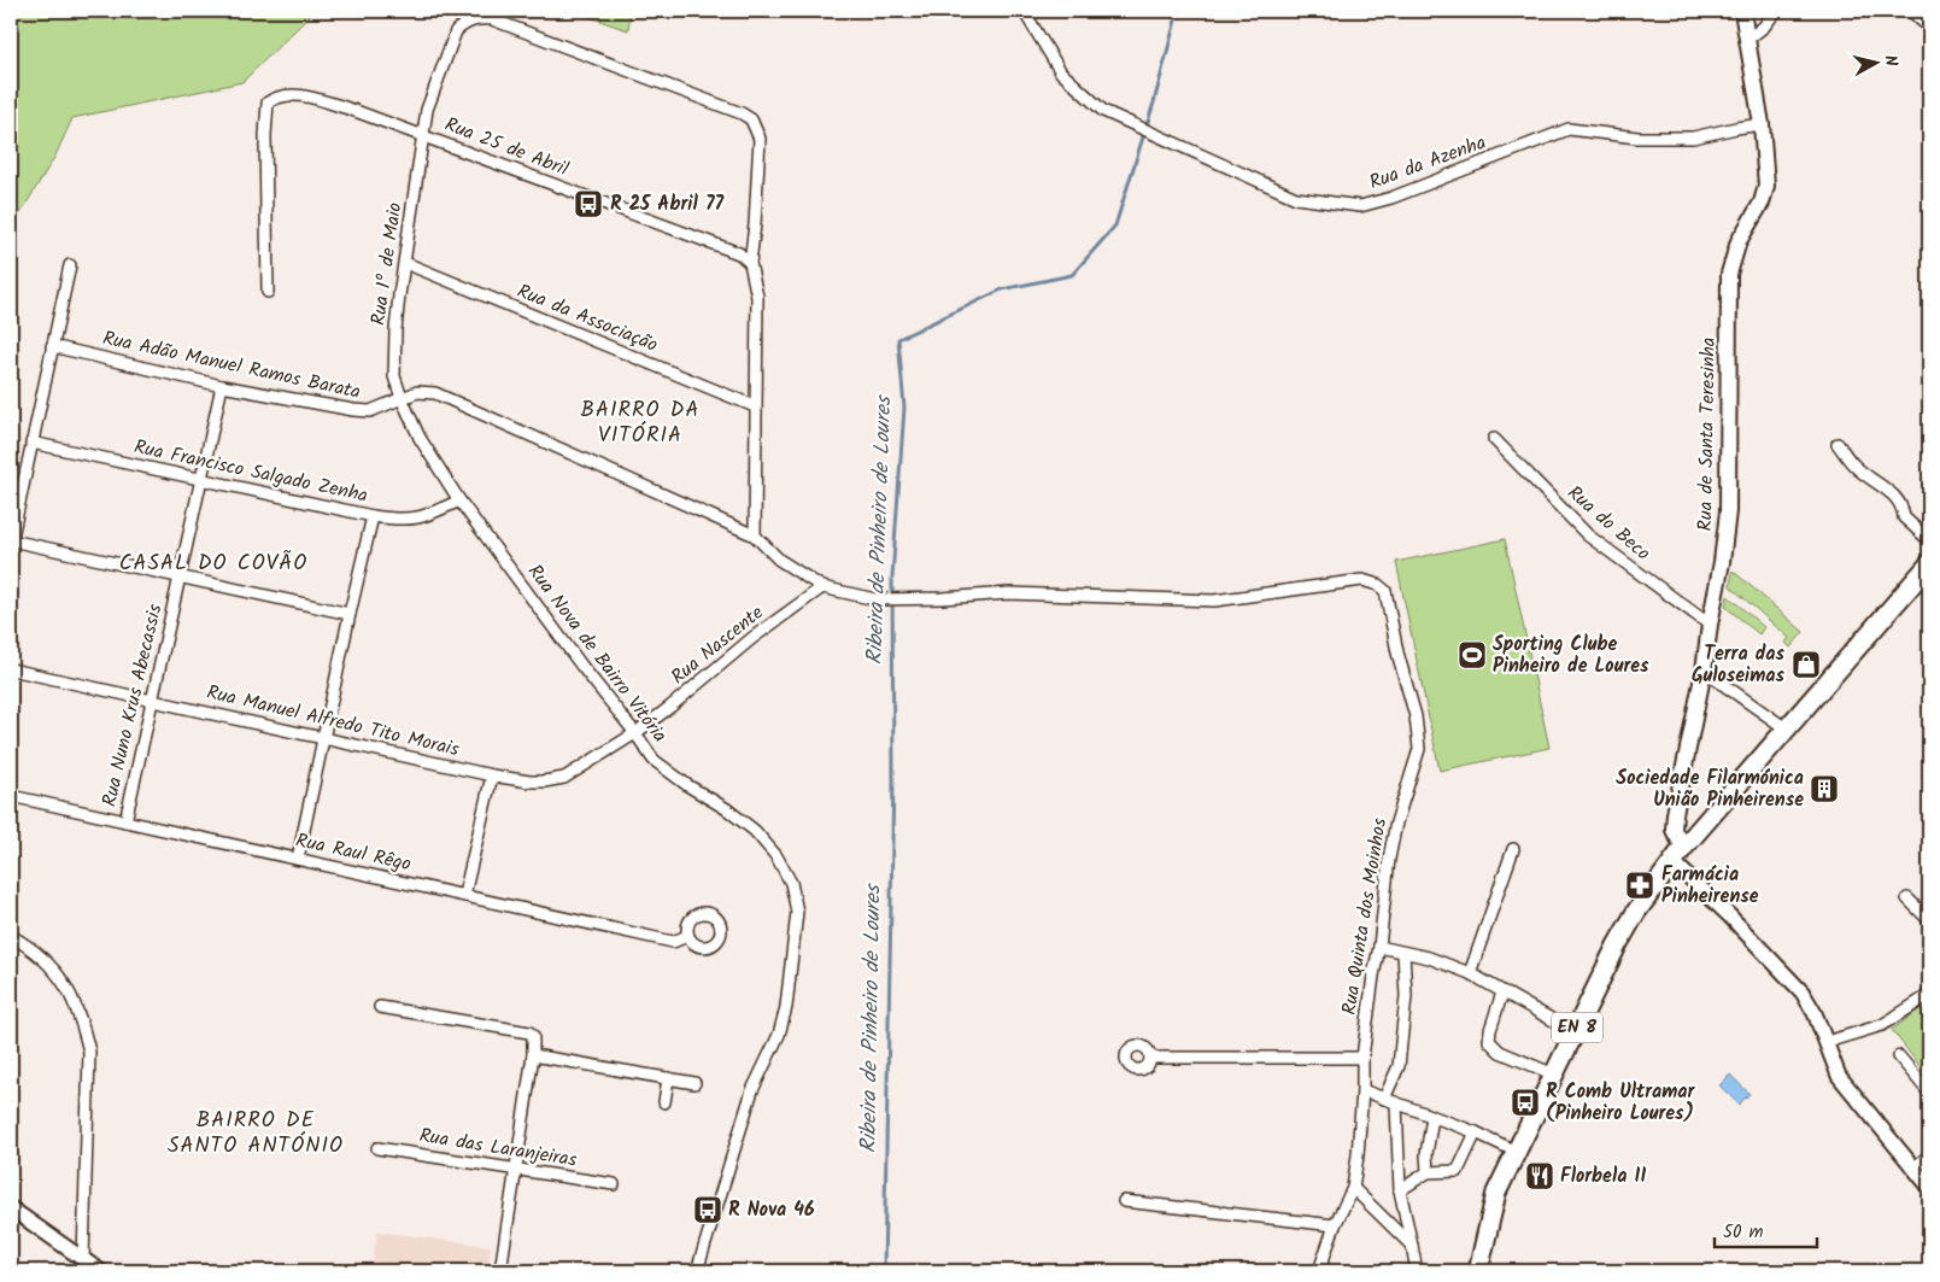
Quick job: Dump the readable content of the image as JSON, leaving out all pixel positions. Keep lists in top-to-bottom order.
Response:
{
  "streets": {
    "main road": ["Rua de Santa Teresinha", "EN 8"],
    "street": [
      "Rua 25 de Abril",
      "Rua da Azenha",
      "Rua 1º de Maio",
      "Rua da Associação",
      "Rua Adão Manuel Ramos Barata",
      "Rua Francisco Salgado Zenha",
      "Rua do Beco",
      "Rua Nascente",
      "Rua Nova de Bairro Vitória",
      "Rua Nuno Krus Abecassis",
      "Rua Manuel Alfredo Tito Morais",
      "Rua Raul Rêgo",
      "Rua Quinta dos Moinhos",
      "Rua das Laranjeiras"
    ]
  },
  "crossings": [
    ["Rua 25 de Abril", "Rua 1º de Maio"],
    ["Rua da Azenha", "Rua de Santa Teresinha"],
    ["Rua 1º de Maio", "Rua da Associação"],
    ["Rua 1º de Maio", "Rua Adão Manuel Ramos Barata"],
    ["Rua 1º de Maio", "Rua Nova de Bairro Vitória"],
    ["Rua Adão Manuel Ramos Barata", "Rua Nova de Bairro Vitória"],
    ["Rua Adão Manuel Ramos Barata", "Rua Nuno Krus Abecassis"],
    ["Rua Adão Manuel Ramos Barata", "Rua Quinta dos Moinhos"],
    ["Rua de Santa Teresinha", "Rua do Beco"],
    ["Rua de Santa Teresinha", "EN 8"],
    ["Rua Francisco Salgado Zenha", "Rua Nova de Bairro Vitória"],
    ["Rua Francisco Salgado Zenha", "Rua Nuno Krus Abecassis"],
    ["Rua Nascente", "Rua Nova de Bairro Vitória"],
    ["Rua Nascente", "Rua Manuel Alfredo Tito Morais"],
    ["Rua Nascente", "Rua Quinta dos Moinhos"],
    ["Rua Nova de Bairro Vitória", "Rua Manuel Alfredo Tito Morais"],
    ["Rua Nuno Krus Abecassis", "Rua Manuel Alfredo Tito Morais"],
    ["Rua Nuno Krus Abecassis", "Rua Raul Rêgo"]
  ],
  "districts": ["BAIRRO DA VITÓRIA", "CASAL DO COVÃO", "BAIRRO DE SANTO ANTÓNIO"],
  "water": ["Ribeira de Pinheiro de Loures"],
  "places": {
    "bus stop": ["R 25 Abril 77", "R Comb Ultramar (Pinheiro Loures)", "R Nova 46"],
    "sports": ["Sporting Clube Pinheiro de Loures"],
    "shop": ["Terra das Guloseimas"],
    "building": ["Sociedade Filarmónica União Pinheirense"],
    "pharmacy": ["Farmácia Pinheirense"],
    "restaurant": ["Florbela II"]
  },
  "scale_bar": "50 m",
  "north": "right"
}
